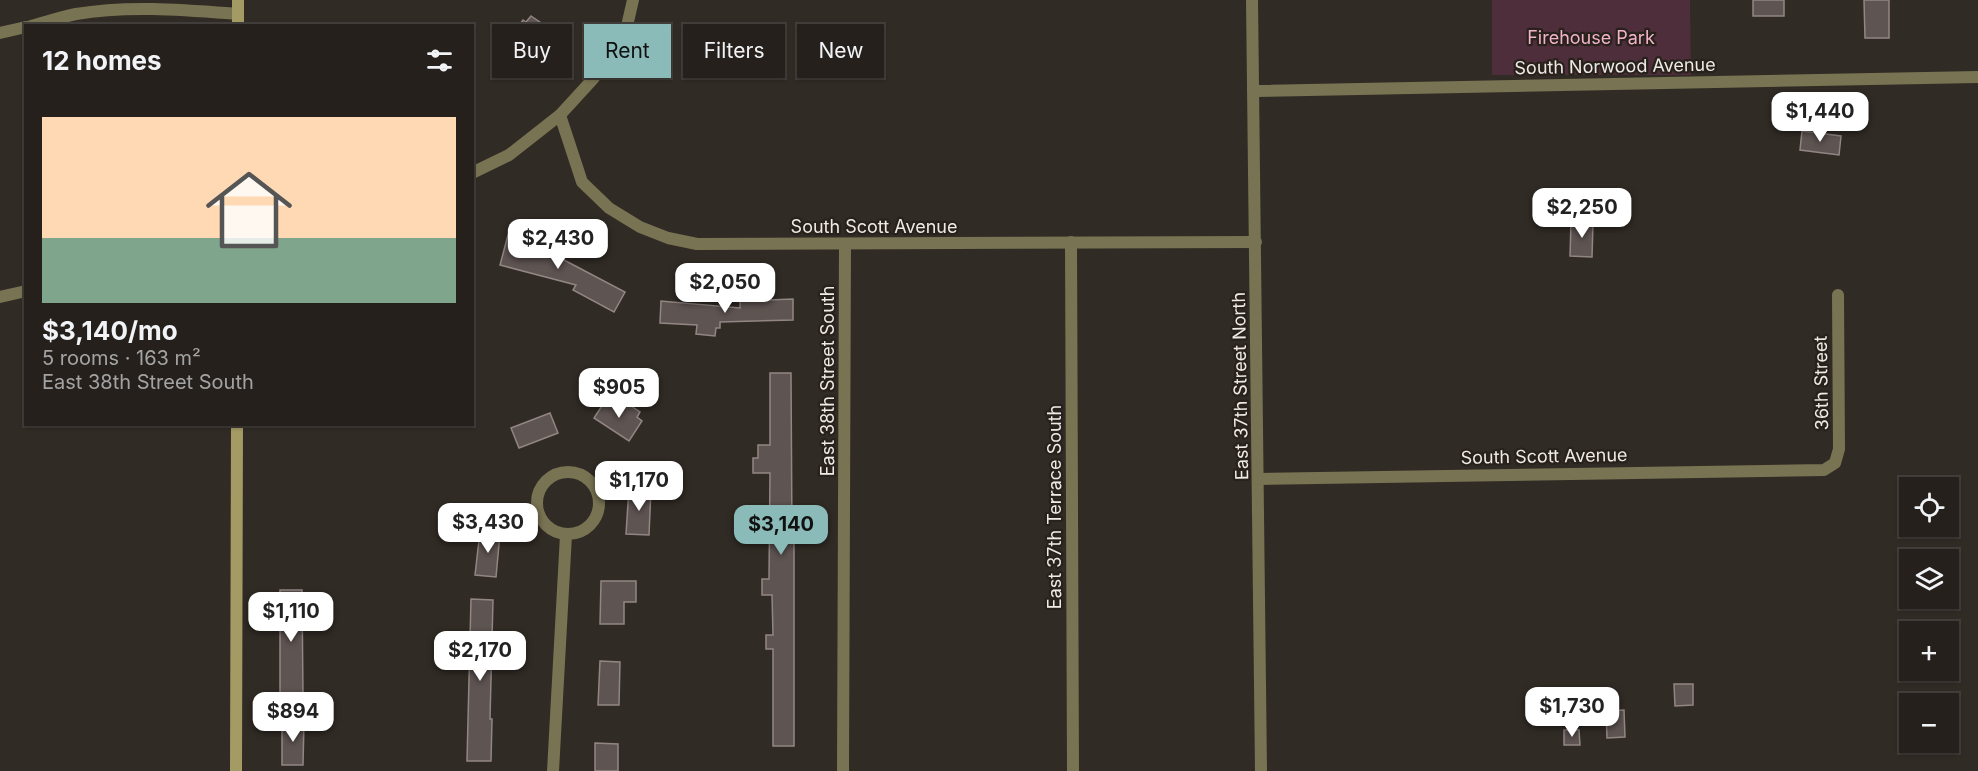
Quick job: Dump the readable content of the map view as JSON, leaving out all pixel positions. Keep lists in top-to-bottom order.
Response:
{
  "streets": {
    "street": [
      "South Norwood Avenue",
      "South Scott Avenue",
      "East 38th Street South",
      "36th Street",
      "East 37th Street North",
      "East 37th Terrace South"
    ]
  },
  "crossings": [
    ["South Norwood Avenue", "East 37th Street North"],
    ["South Scott Avenue", "East 38th Street South"],
    ["South Scott Avenue", "36th Street"],
    ["South Scott Avenue", "East 37th Street North"],
    ["South Scott Avenue", "East 37th Terrace South"]
  ],
  "parks": ["Firehouse Park"],
  "page": {
    "chip": [
      "Buy",
      "Rent",
      "Filters",
      "New"
    ],
    "heading": "12 homes",
    "price": [
      "$1,440",
      "$2,250",
      "$2,430",
      "$2,050",
      "$905",
      "$1,170",
      "$3,430",
      "$3,140",
      "$1,110",
      "$2,170",
      "$1,730",
      "$894"
    ],
    "list": [
      {
        "name": "$3,140/mo",
        "note": "5 rooms · 163 m² · East 38th Street South"
      }
    ],
    "map_buttons": ["+", "−"]
  }
}
